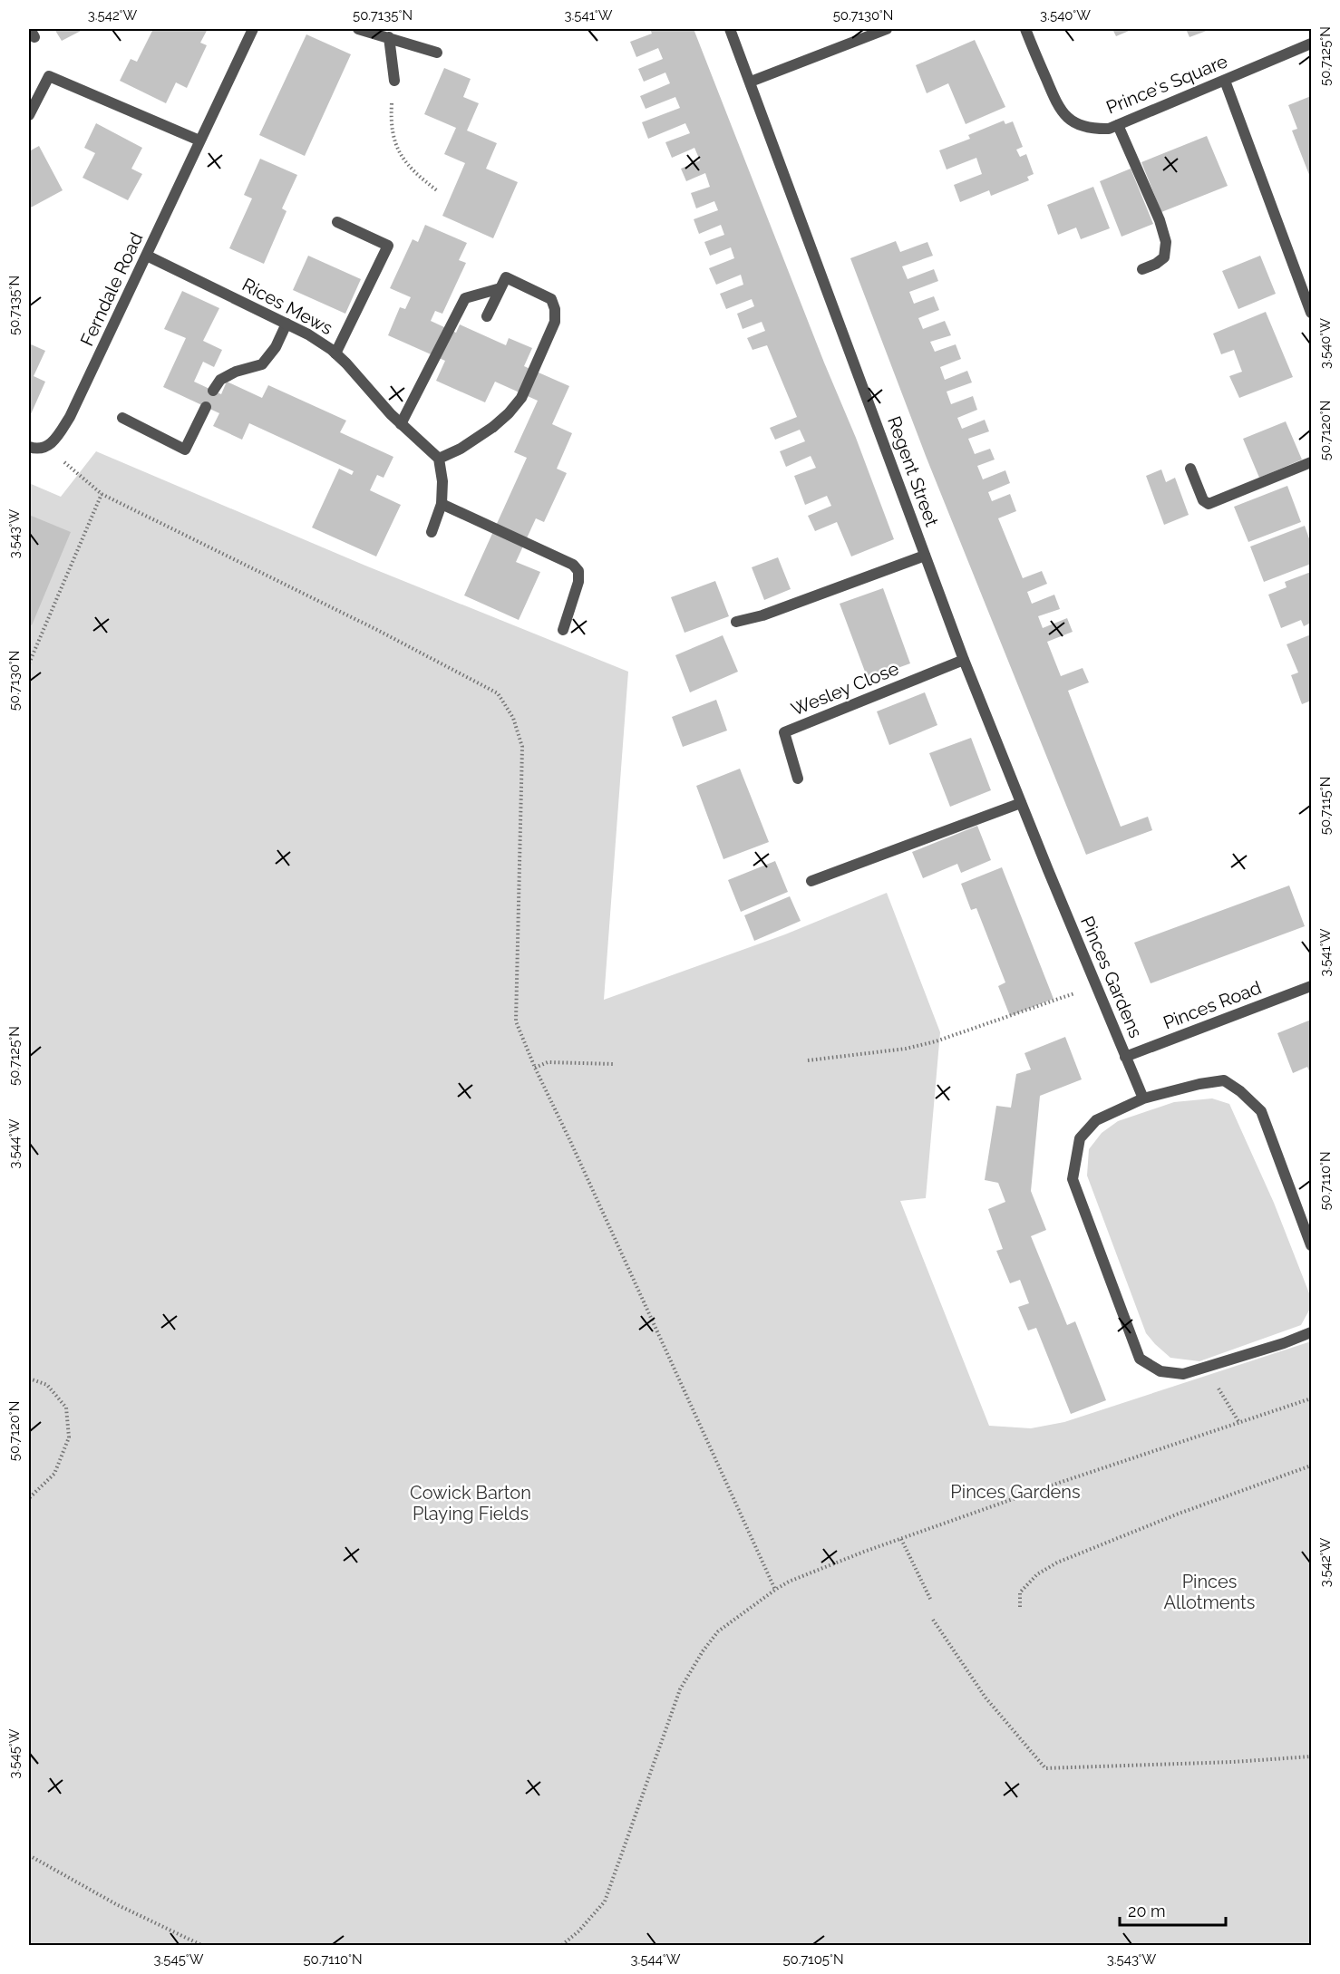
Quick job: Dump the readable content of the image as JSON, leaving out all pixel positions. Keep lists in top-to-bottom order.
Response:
{
  "streets": {
    "street": [
      "Prince's Square",
      "Ferndale Road",
      "Rices Mews",
      "Regent Street",
      "Wesley Close",
      "Pinces Gardens",
      "Pinces Road"
    ]
  },
  "crossings": [
    ["Ferndale Road", "Rices Mews"],
    ["Regent Street", "Wesley Close"],
    ["Regent Street", "Pinces Gardens"],
    ["Pinces Gardens", "Pinces Road"]
  ],
  "parks": ["Pinces Gardens", "Cowick Barton Playing Fields", "Pinces Allotments"],
  "scale_bar": "20 m",
  "coordinates": [
    "3.542°W",
    "50.7135°N",
    "3.541°W",
    "50.7130°N",
    "3.540°W",
    "50.7125°N",
    "50.7120°N",
    "3.543°W",
    "50.7115°N",
    "3.544°W",
    "50.7110°N",
    "3.545°W",
    "50.7105°N"
  ]
}
